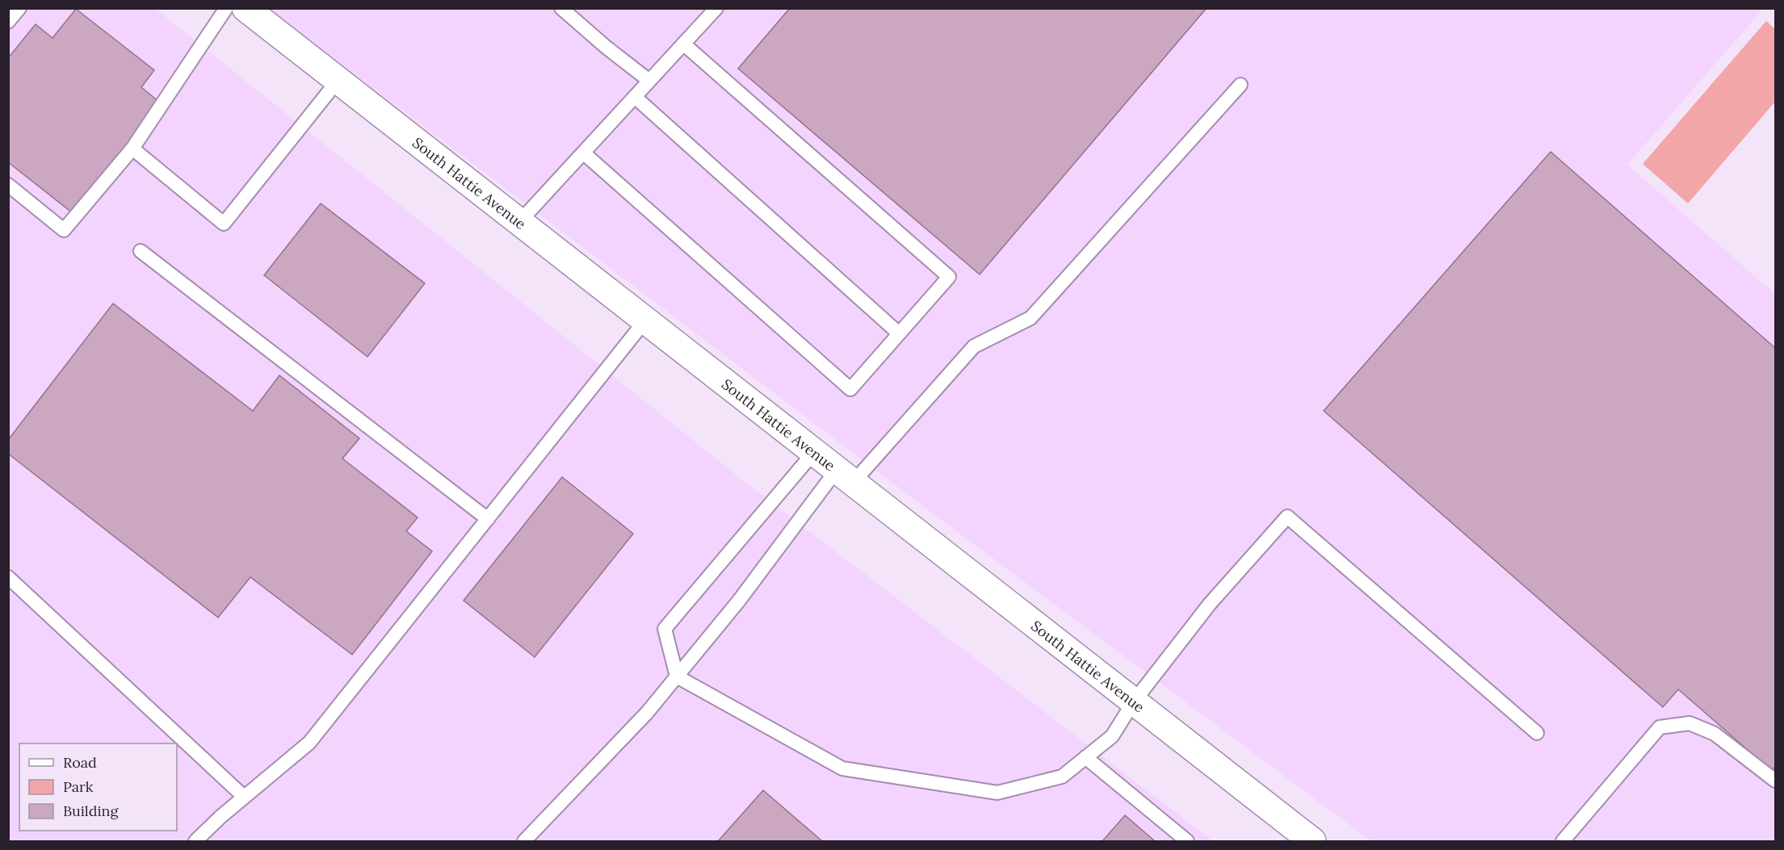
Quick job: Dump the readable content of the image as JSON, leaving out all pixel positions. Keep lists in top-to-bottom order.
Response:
{
  "streets": {
    "street": ["South Hattie Avenue"]
  },
  "legend": ["Road", "Park", "Building"]
}
